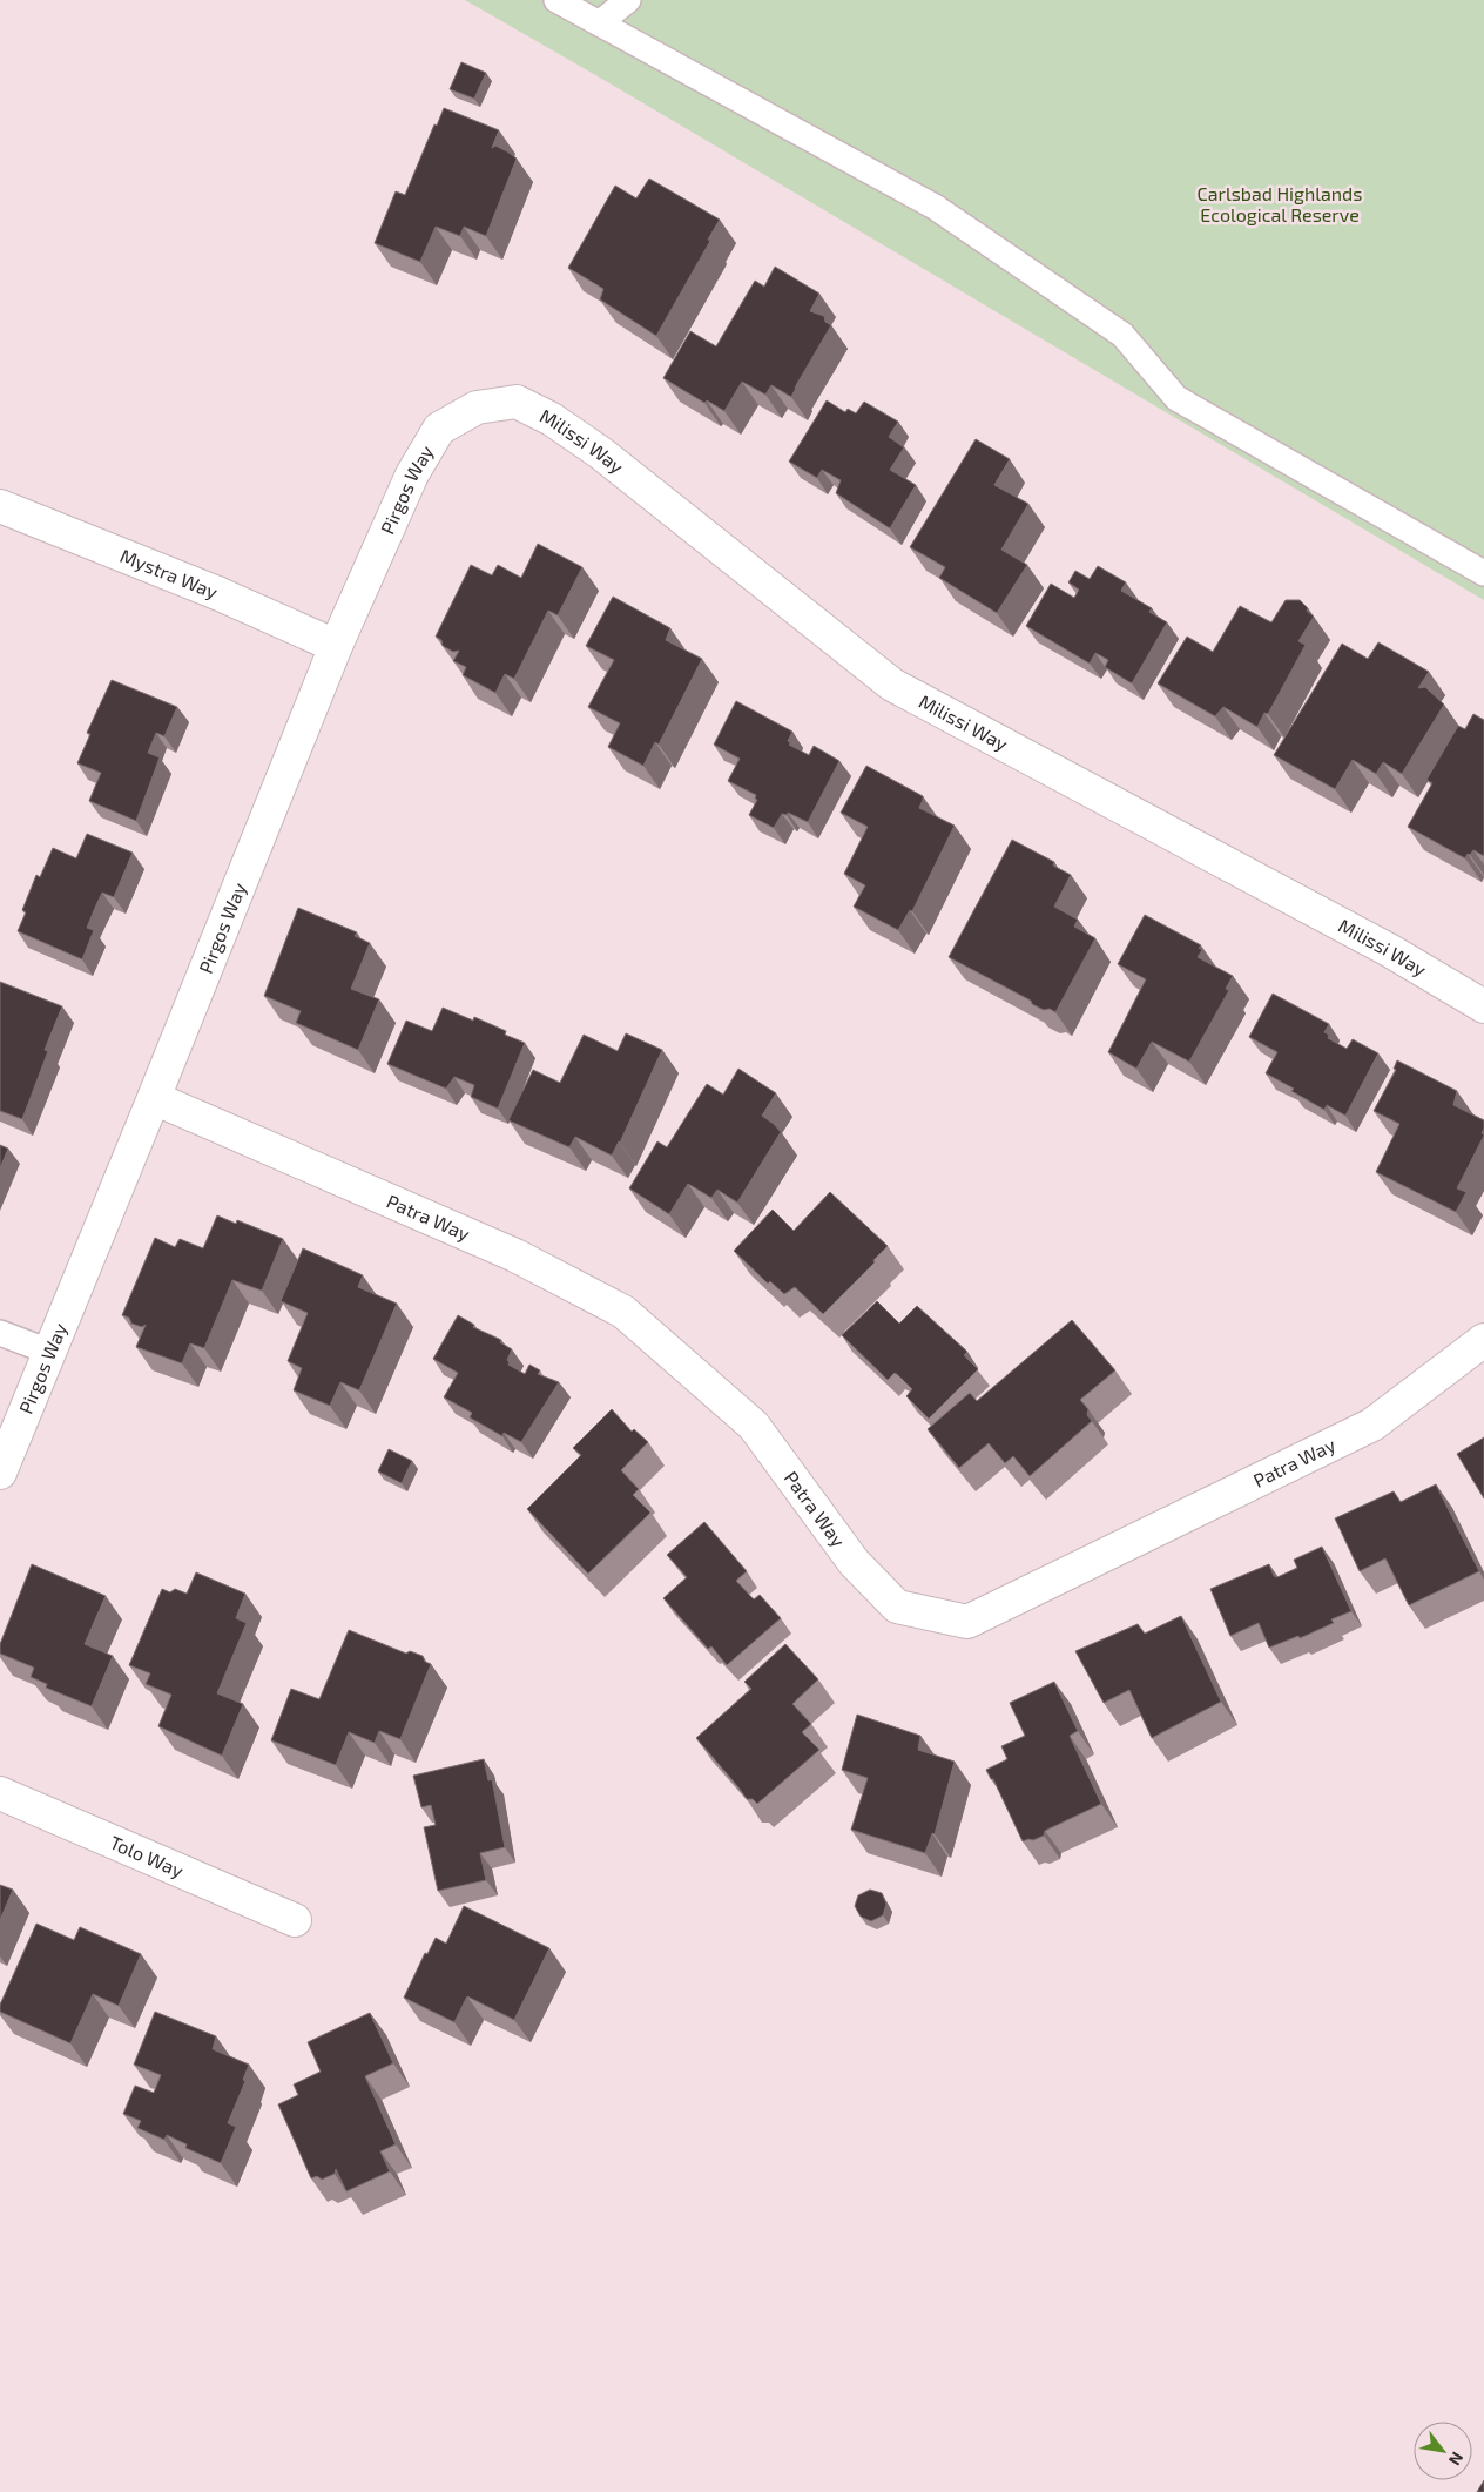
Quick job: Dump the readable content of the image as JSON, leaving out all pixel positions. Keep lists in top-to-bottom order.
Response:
{
  "streets": {
    "street": [
      "Milissi Way",
      "Pirgos Way",
      "Mystra Way",
      "Patra Way",
      "Tolo Way"
    ]
  },
  "crossings": [
    ["Milissi Way", "Pirgos Way"],
    ["Pirgos Way", "Mystra Way"],
    ["Pirgos Way", "Patra Way"]
  ],
  "parks": ["Carlsbad Highlands Ecological Reserve"],
  "north": "bottom right"
}
